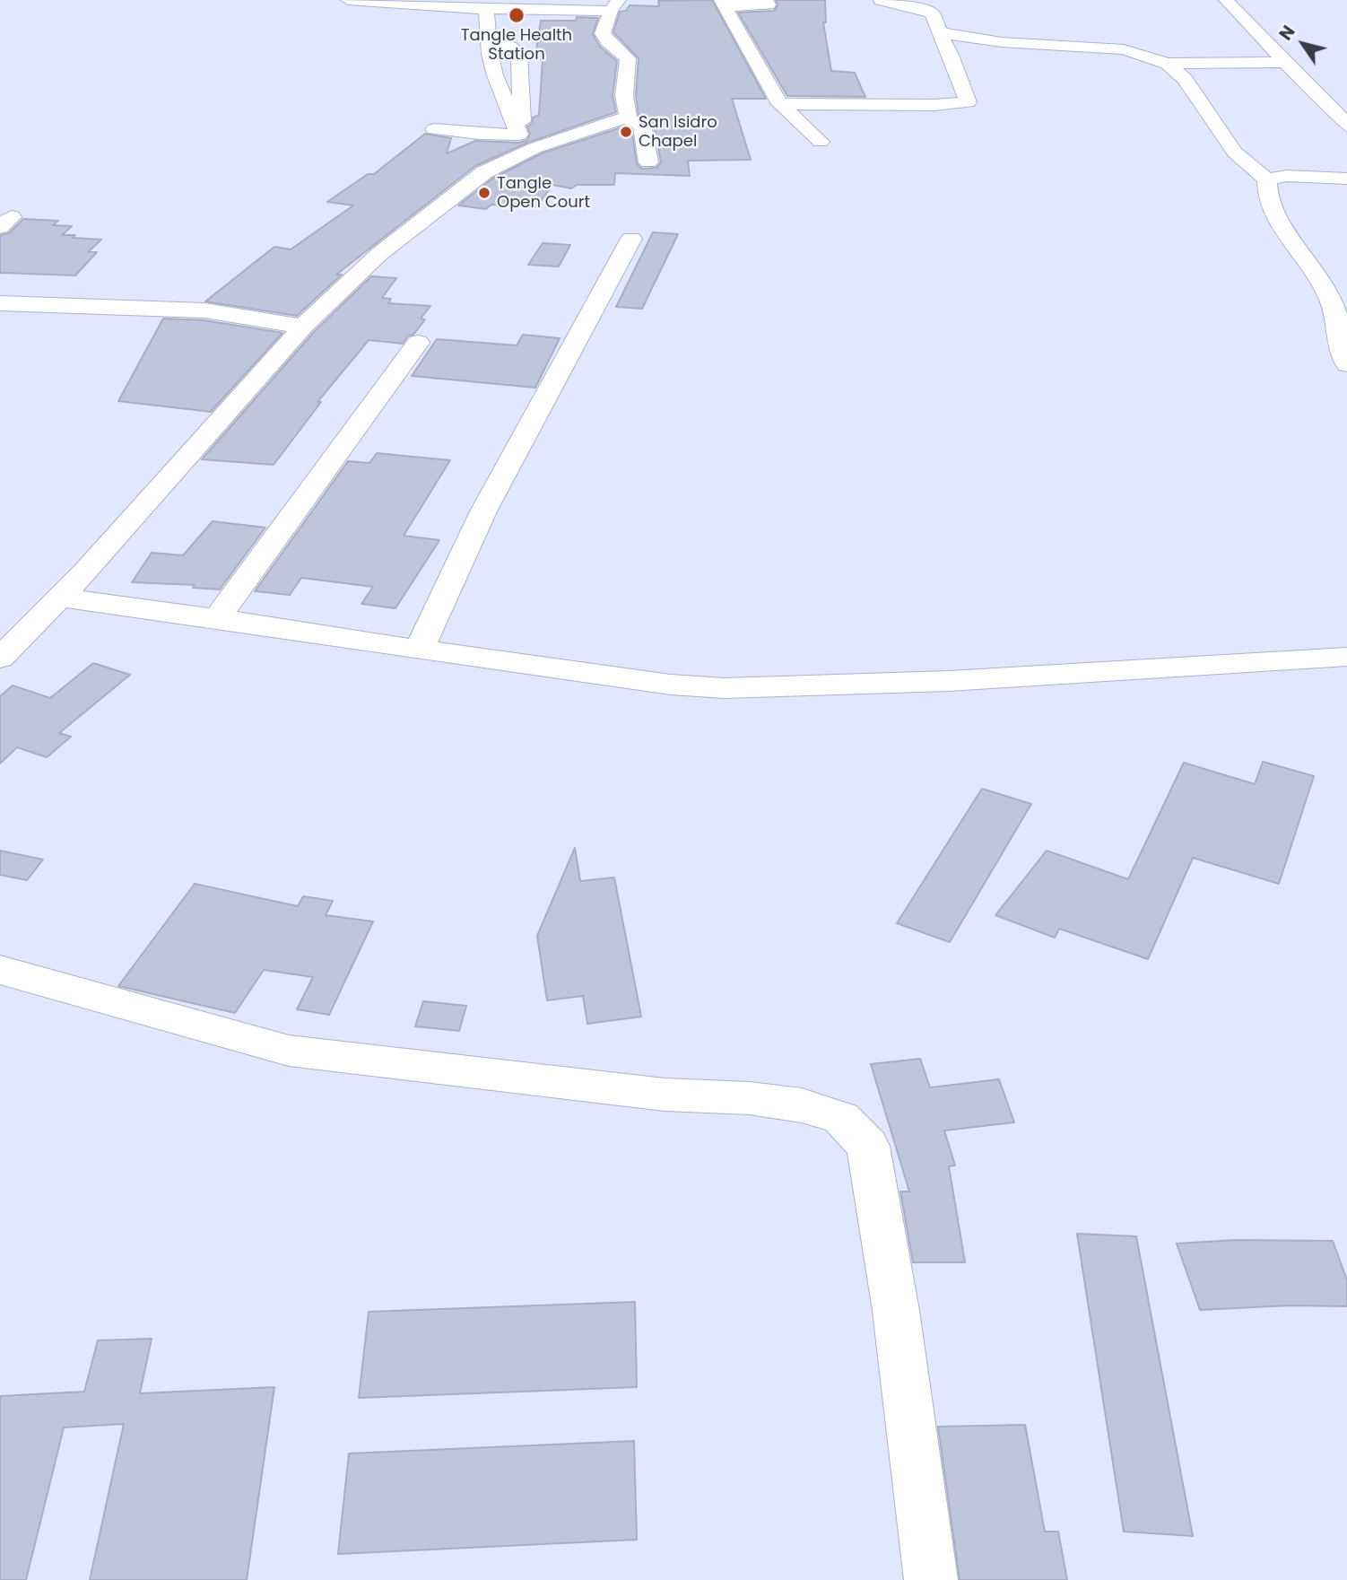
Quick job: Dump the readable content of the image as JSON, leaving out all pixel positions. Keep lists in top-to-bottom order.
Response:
{
  "places": ["Tangle Health Station", "San Isidro Chapel", "Tangle Open Court"],
  "north": "top left"
}
